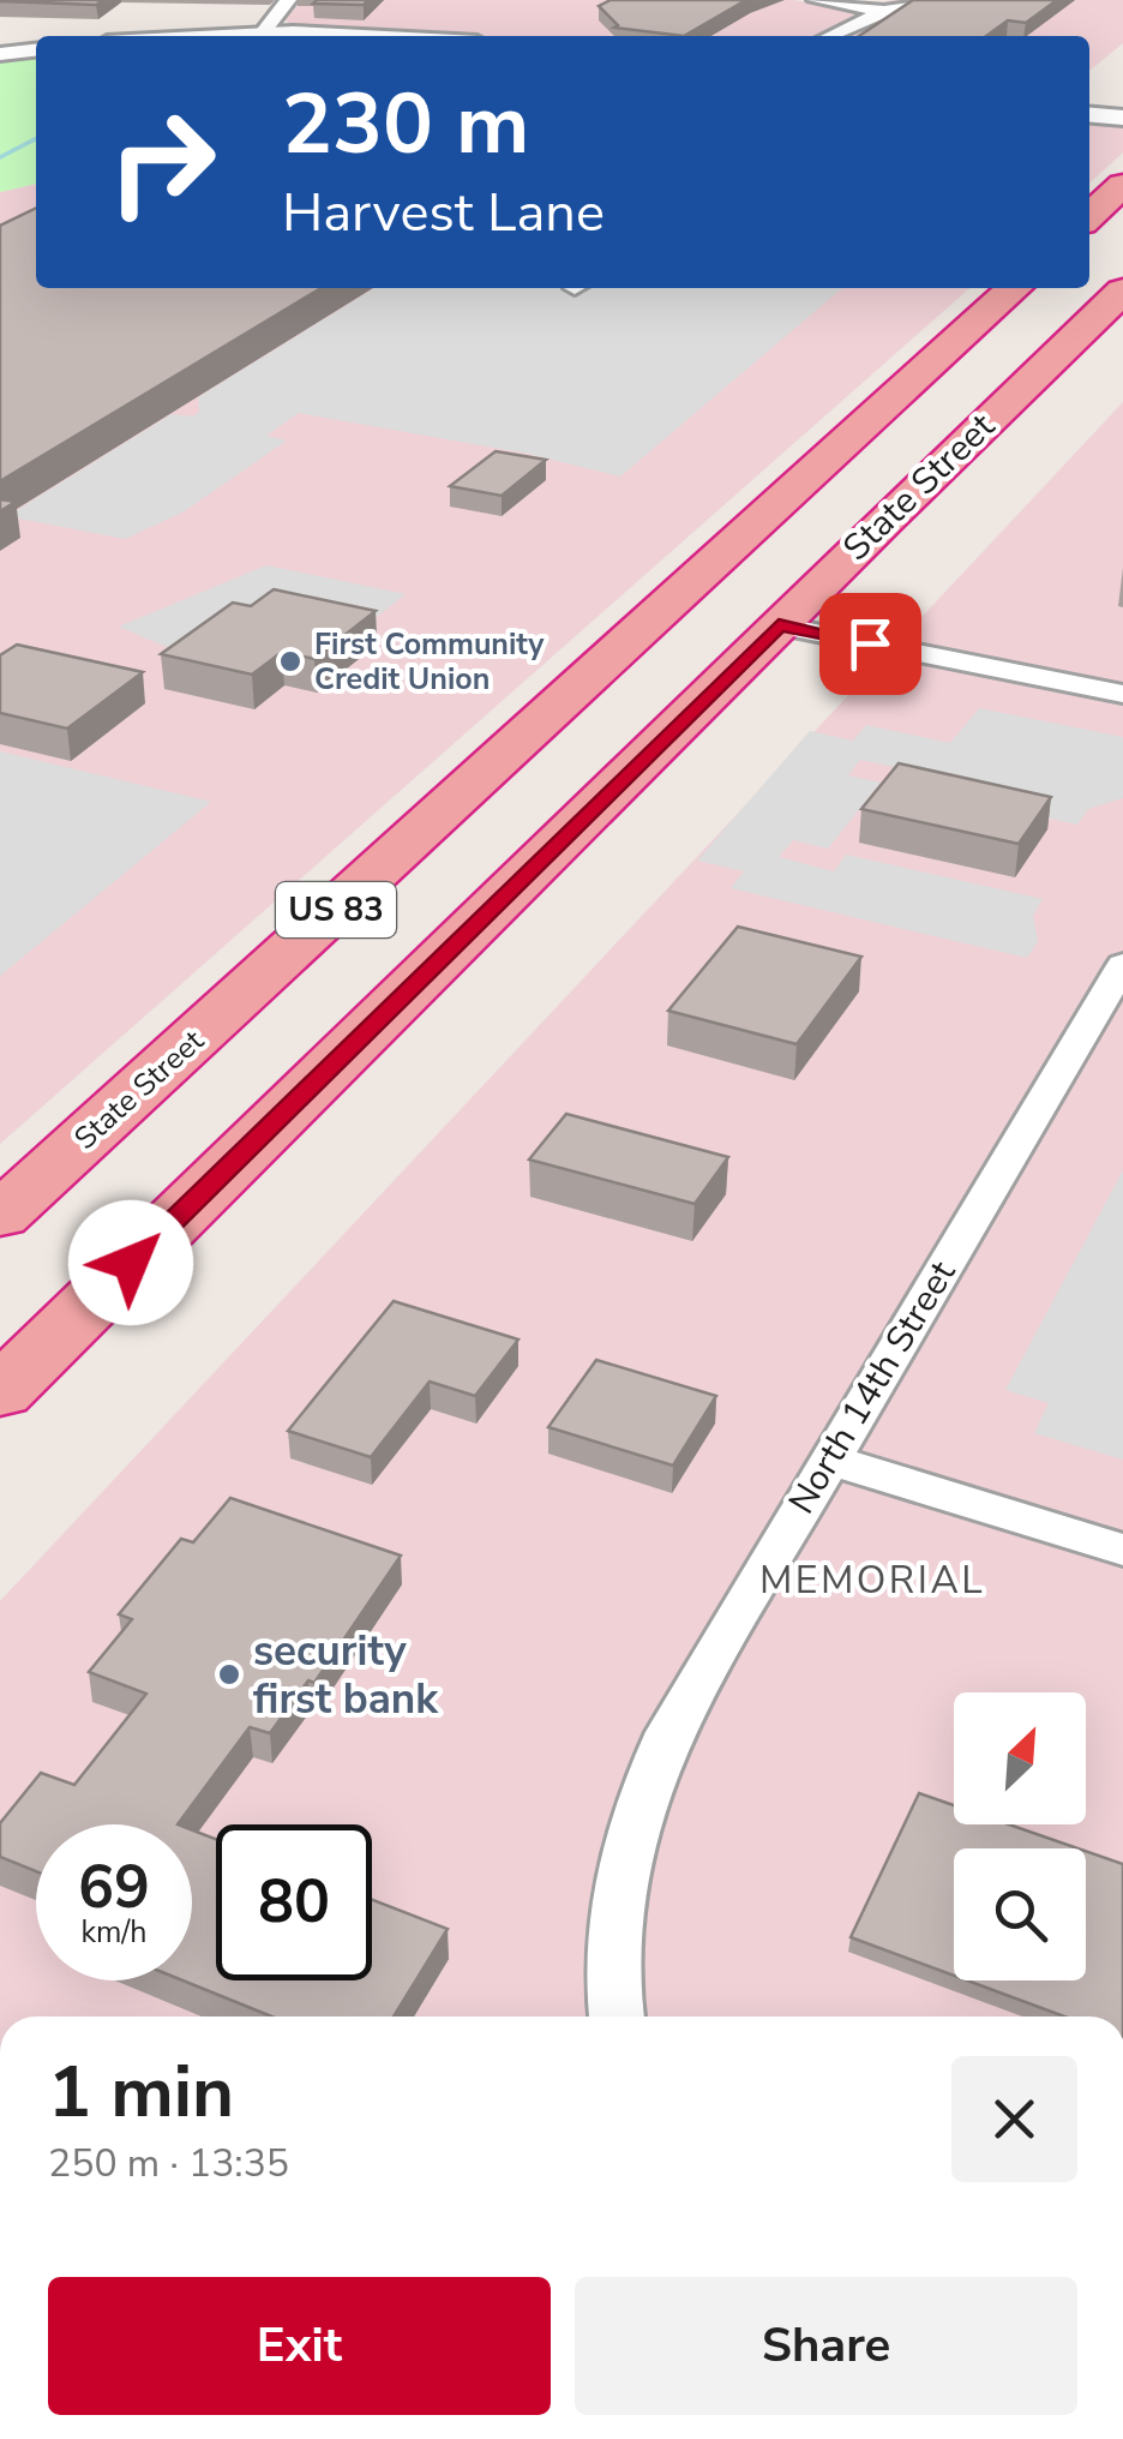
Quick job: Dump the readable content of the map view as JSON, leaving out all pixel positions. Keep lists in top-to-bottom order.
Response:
{
  "streets": {
    "highway": ["State Street", "US 83"],
    "street": ["North 14th Street"]
  },
  "districts": ["MEMORIAL"],
  "places": ["First Community Credit Union", "security first bank"],
  "north": "top right",
  "page": {
    "turn": ["230 m", "Harvest Lane"],
    "speed": "69 km/h",
    "limit": "80",
    "heading": ["1 min", "250 m · 13:35"],
    "buttons": ["Exit", "Share"]
  }
}
